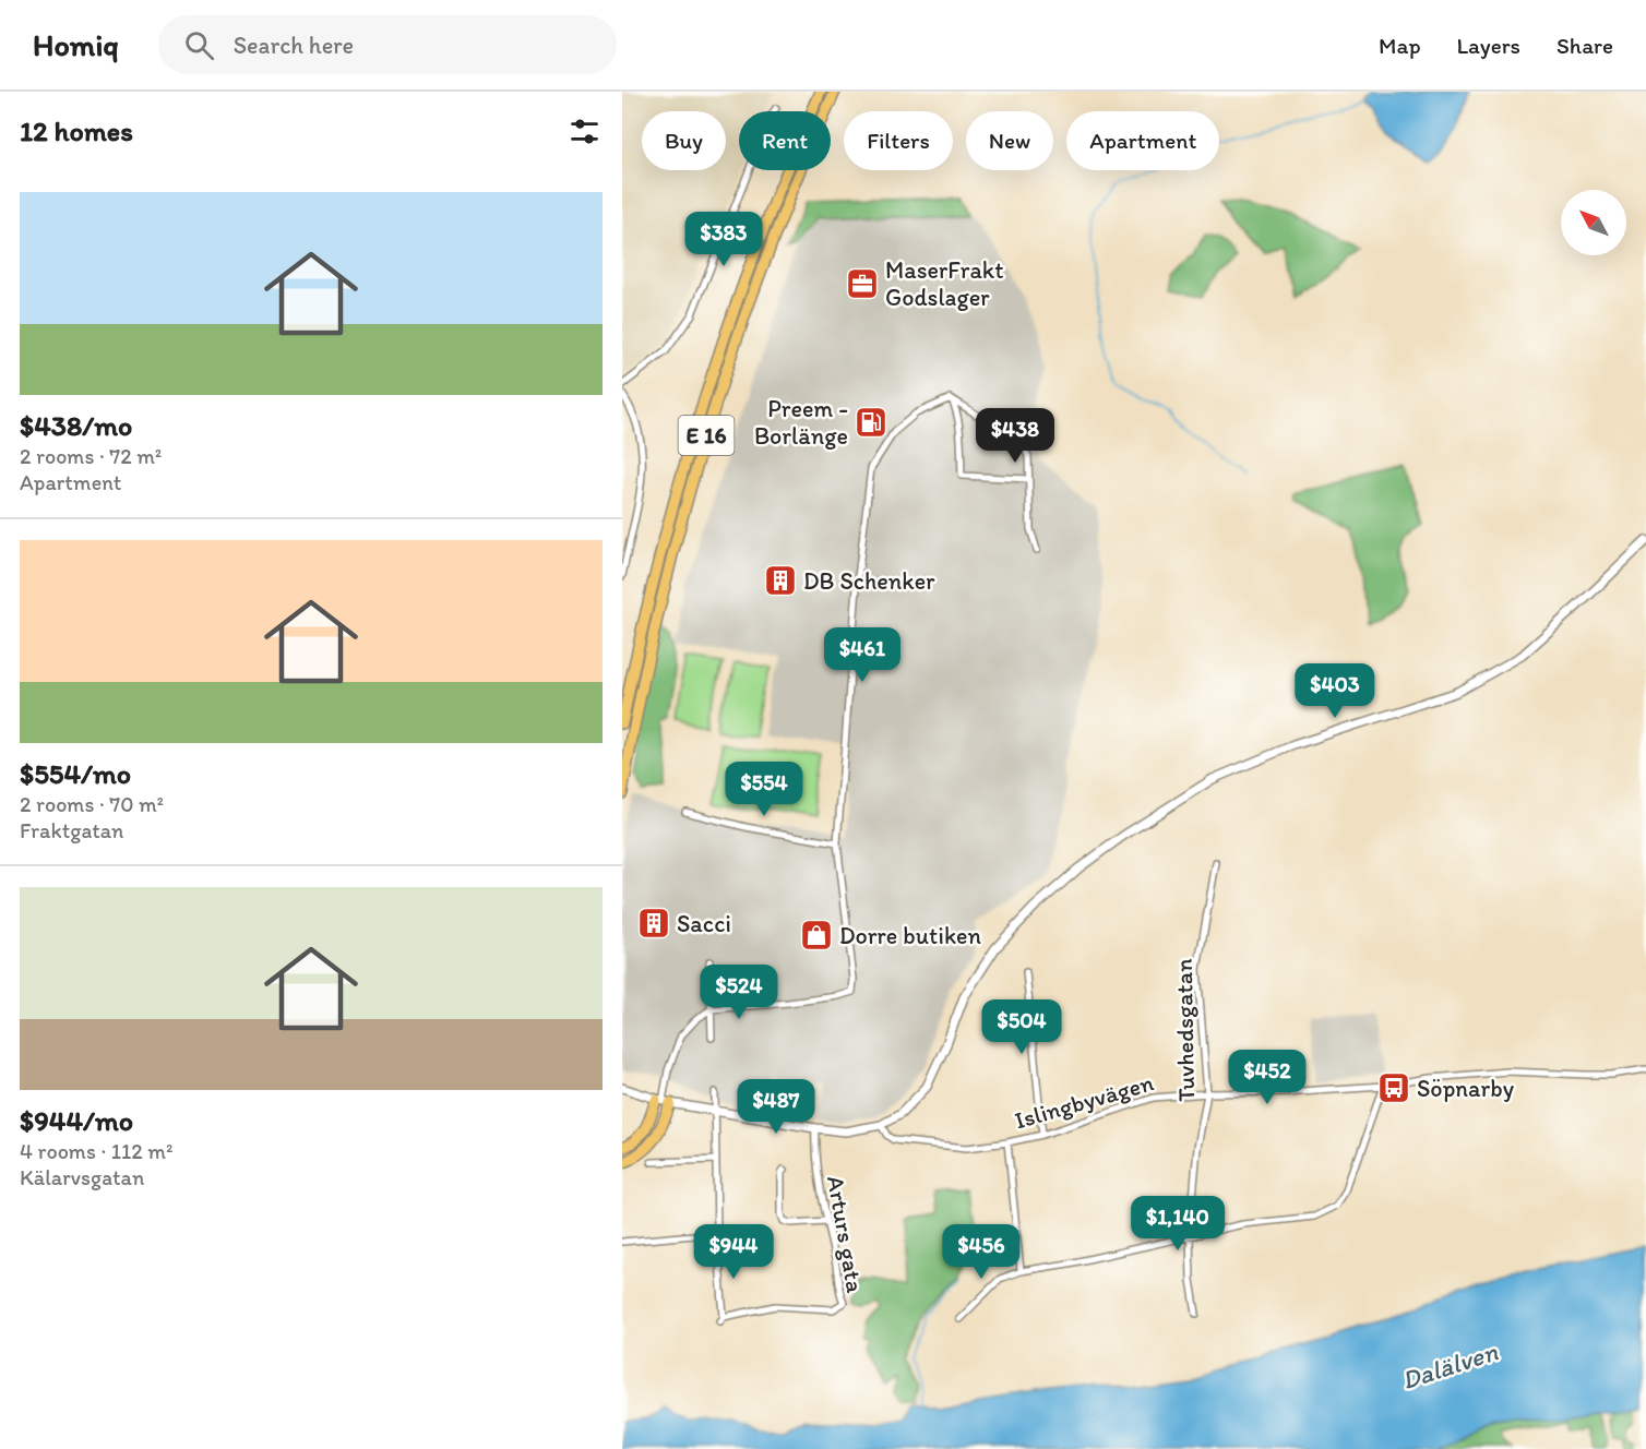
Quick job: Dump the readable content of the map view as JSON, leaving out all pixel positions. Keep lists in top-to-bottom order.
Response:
{
  "streets": {
    "highway": ["E 16"],
    "street": ["Tuvhedsgatan", "Islingbyvägen", "Arturs gata"]
  },
  "crossings": [
    ["Tuvhedsgatan", "Islingbyvägen"]
  ],
  "water": ["Dalälven"],
  "places": {
    "office": ["MaserFrakt Godslager"],
    "fuel station": ["Preem - Borlänge"],
    "building": ["DB Schenker", "Sacci"],
    "shop": ["Dorre butiken"],
    "bus stop": ["Söpnarby"]
  },
  "north": "top left",
  "page": {
    "header": "Homiq",
    "search": "Search here",
    "nav": ["Map", "Layers", "Share"],
    "heading": "12 homes",
    "chip": [
      "Buy",
      "Rent",
      "Filters",
      "New",
      "Apartment"
    ],
    "list": [
      {
        "name": "$438/mo",
        "note": "2 rooms · 72 m² · Apartment"
      },
      {
        "name": "$554/mo",
        "note": "2 rooms · 70 m² · Fraktgatan"
      },
      {
        "name": "$944/mo",
        "note": "4 rooms · 112 m² · Kälarvsgatan"
      }
    ],
    "price": [
      "$383",
      "$438",
      "$461",
      "$403",
      "$554",
      "$524",
      "$504",
      "$452",
      "$487",
      "$1,140",
      "$944",
      "$456"
    ]
  }
}
